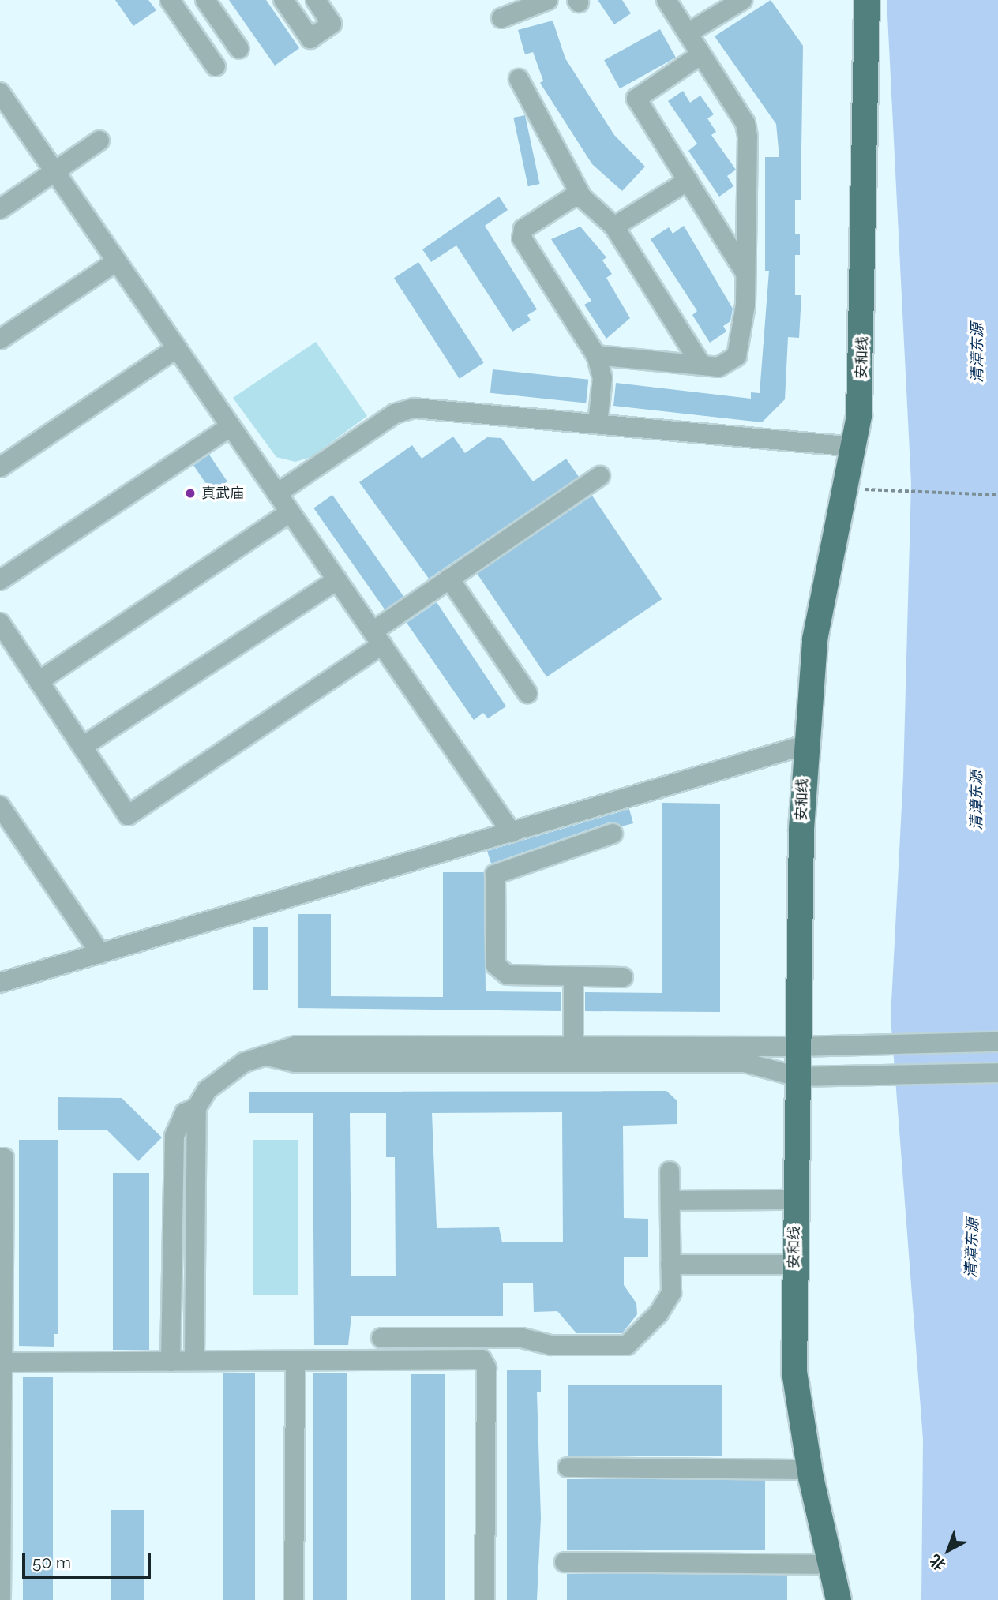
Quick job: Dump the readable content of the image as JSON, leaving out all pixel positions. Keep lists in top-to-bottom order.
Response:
{
  "streets": {
    "main road": ["安和线"]
  },
  "water": ["清漳东源"],
  "places": ["真武庙"],
  "scale_bar": "50 m",
  "north": "bottom left"
}
